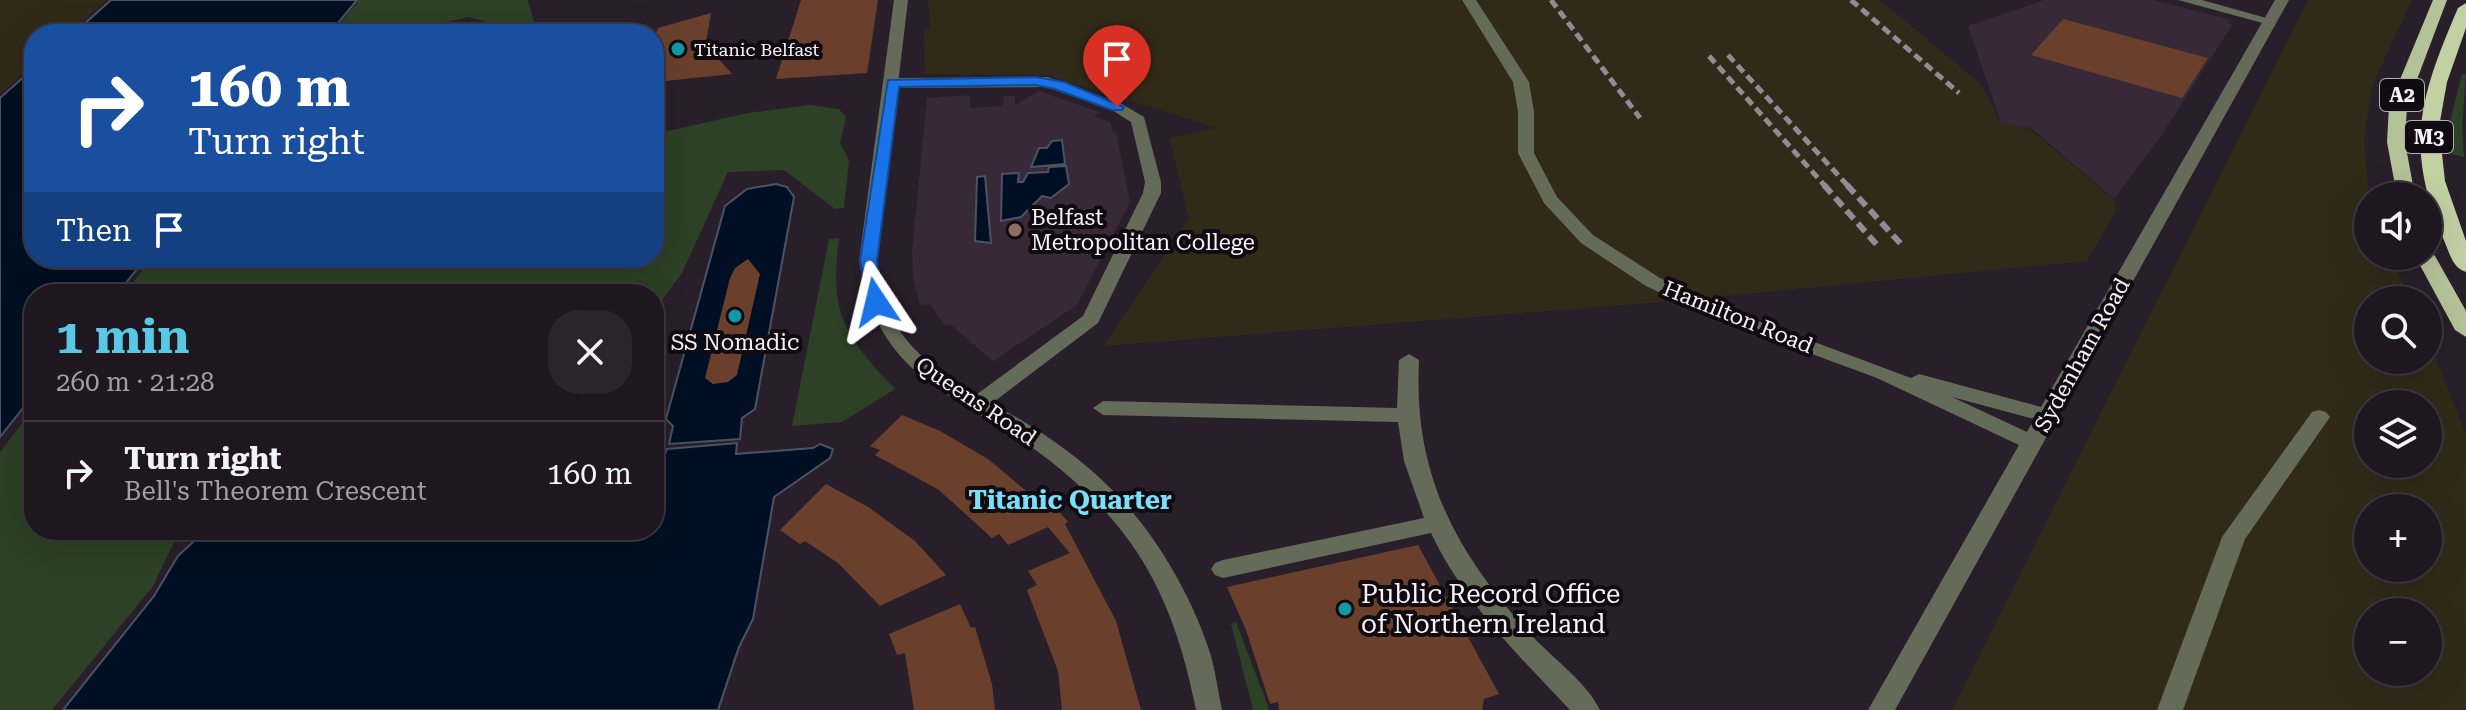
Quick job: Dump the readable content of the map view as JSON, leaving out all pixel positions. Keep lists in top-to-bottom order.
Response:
{
  "streets": {
    "highway": ["A2", "M3"],
    "street": ["Hamilton Road", "Sydenham Road", "Queens Road"]
  },
  "crossings": [
    ["Hamilton Road", "Sydenham Road"]
  ],
  "districts": ["Titanic Quarter"],
  "places": [
    "Titanic Belfast",
    "Belfast Metropolitan College",
    "SS Nomadic",
    "Public Record Office of Northern Ireland"
  ],
  "page": {
    "turn": ["160 m", "Turn right"],
    "map_buttons": ["+", "−"],
    "then": "Then",
    "heading": ["1 min", "260 m · 21:28"],
    "list": [
      {
        "name": "Turn right",
        "note": "Bell's Theorem Crescent",
        "value": "160 m"
      }
    ]
  }
}
